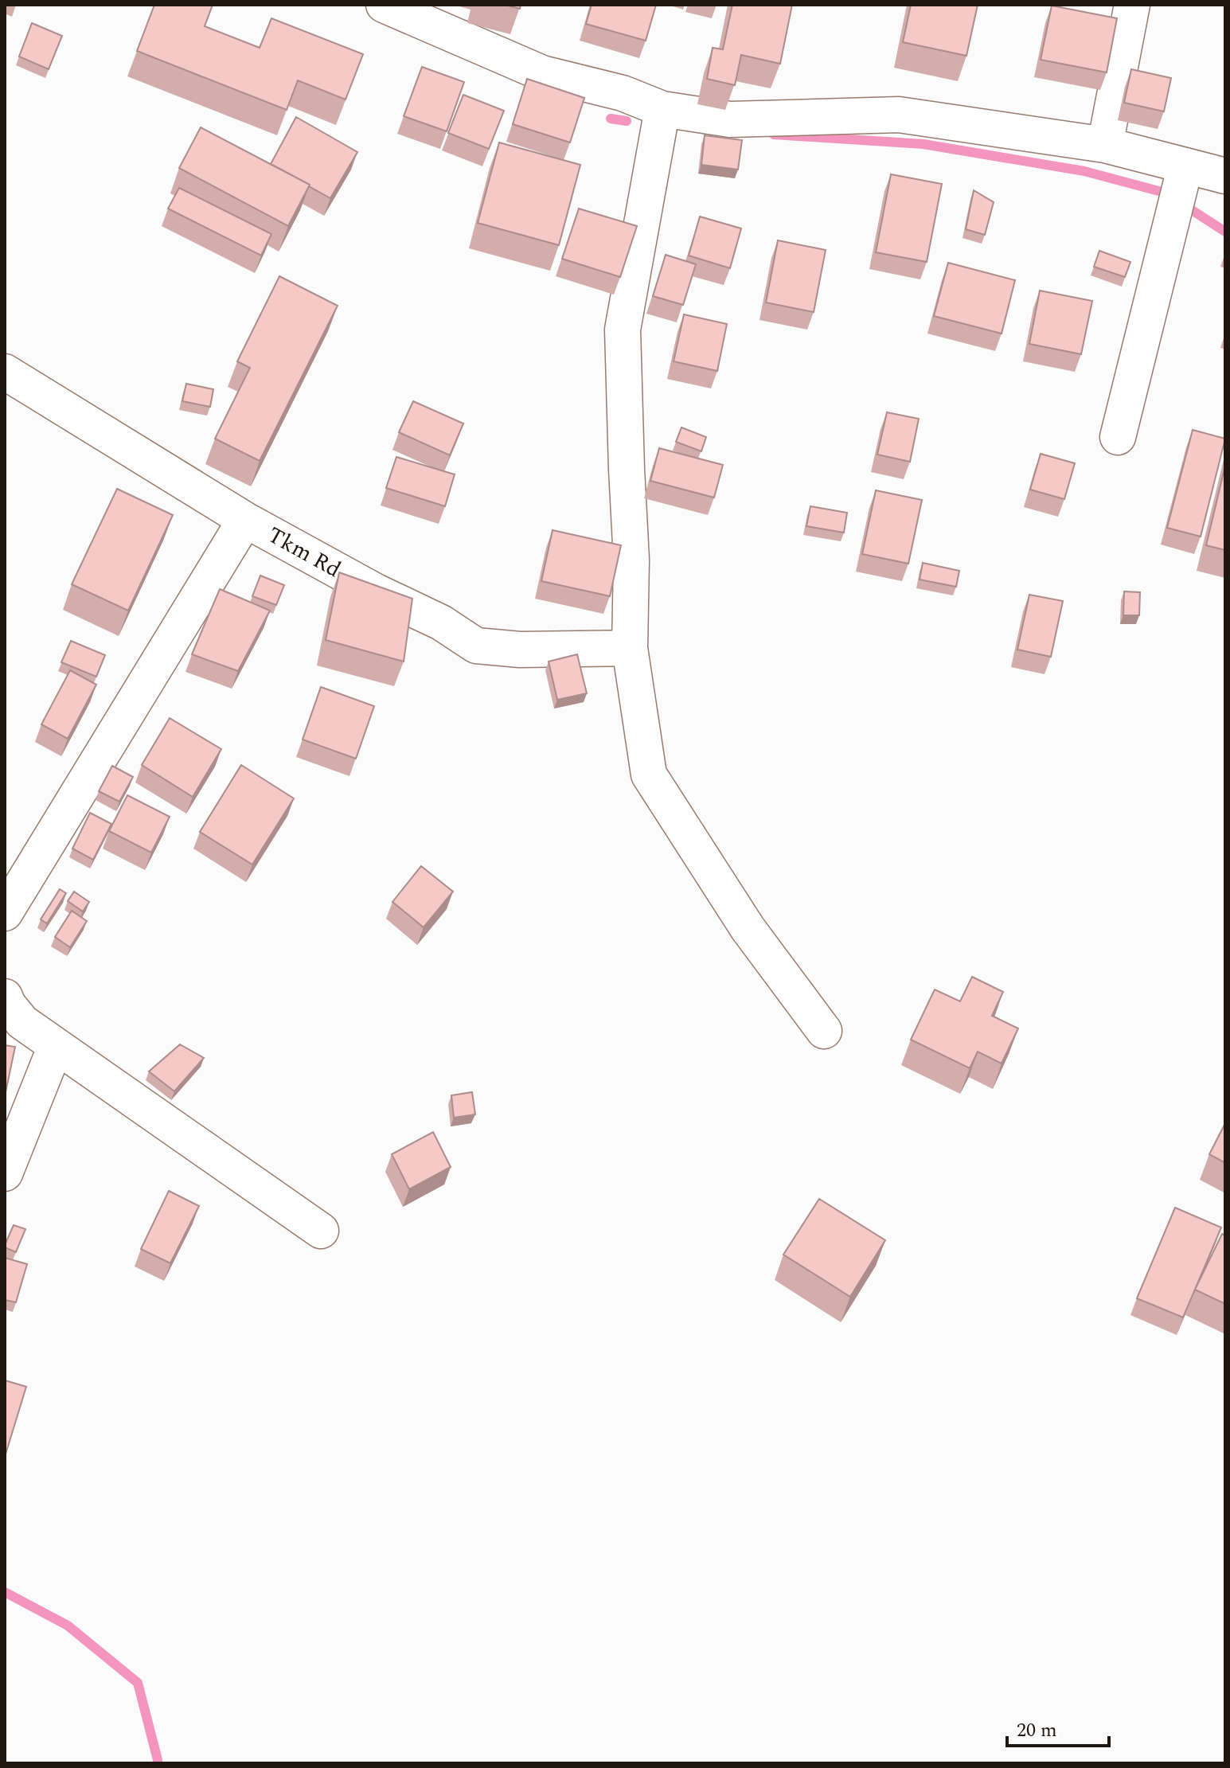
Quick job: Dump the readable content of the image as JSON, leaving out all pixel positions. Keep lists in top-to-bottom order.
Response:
{
  "streets": {
    "street": ["Tkm Rd"]
  },
  "scale_bar": "20 m"
}
